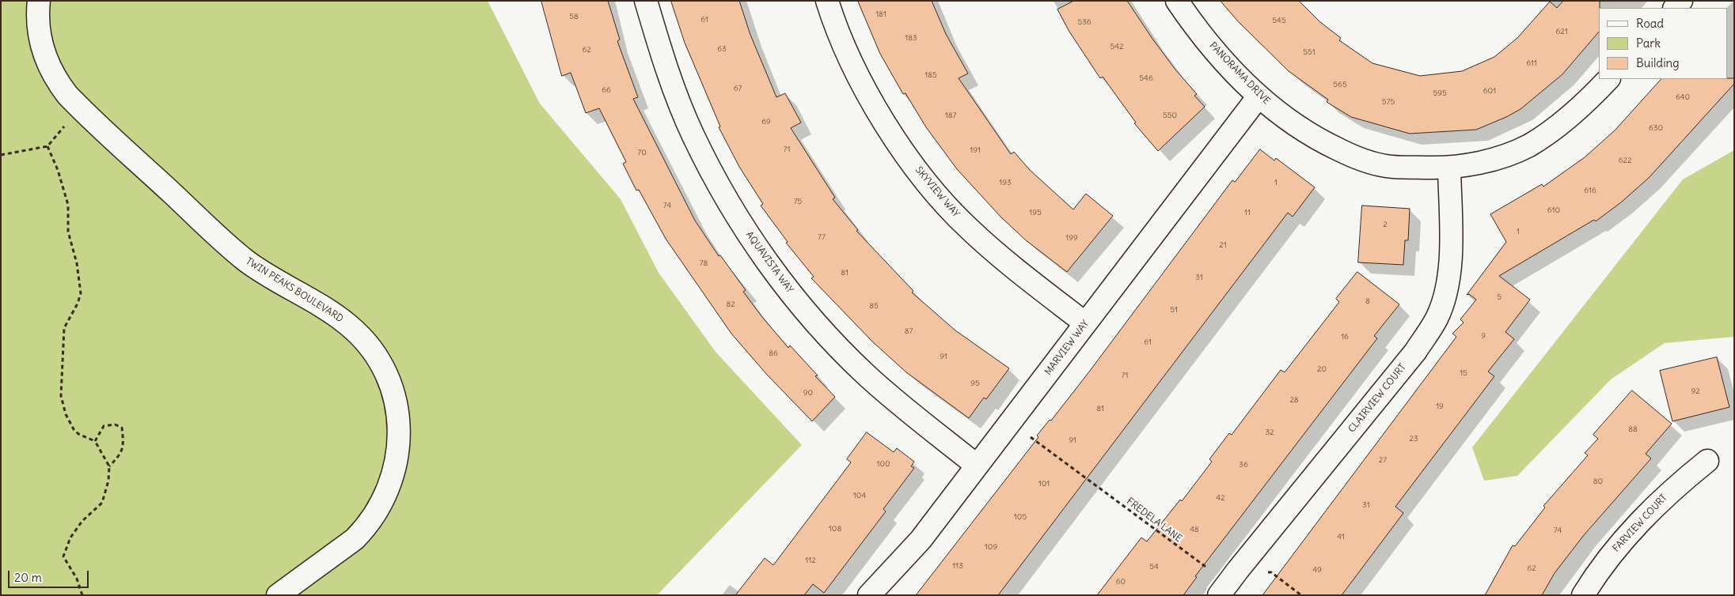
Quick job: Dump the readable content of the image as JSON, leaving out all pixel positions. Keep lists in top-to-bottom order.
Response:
{
  "streets": {
    "street": [
      "PANORAMA DRIVE",
      "SKYVIEW WAY",
      "AQUAVISTA WAY",
      "TWIN PEAKS BOULEVARD",
      "MARVIEW WAY",
      "CLAIRVIEW COURT",
      "FARVIEW COURT"
    ],
    "path": ["FREDELA LANE"]
  },
  "crossings": [
    ["PANORAMA DRIVE", "MARVIEW WAY"],
    ["PANORAMA DRIVE", "CLAIRVIEW COURT"],
    ["SKYVIEW WAY", "MARVIEW WAY"],
    ["AQUAVISTA WAY", "MARVIEW WAY"],
    ["MARVIEW WAY", "FREDELA LANE"],
    ["CLAIRVIEW COURT", "FREDELA LANE"]
  ],
  "house_numbers": [
    "181",
    "58",
    "61",
    "545",
    "536",
    "621",
    "183",
    "542",
    "63",
    "62",
    "551",
    "611",
    "185",
    "546",
    "565",
    "67",
    "66",
    "601",
    "595",
    "640",
    "575",
    "187",
    "550",
    "69",
    "630",
    "71",
    "191",
    "70",
    "622",
    "193",
    "1",
    "616",
    "75",
    "74",
    "610",
    "195",
    "11",
    "2",
    "1",
    "77",
    "199",
    "21",
    "78",
    "81",
    "31",
    "5",
    "8",
    "82",
    "85",
    "51",
    "87",
    "9",
    "16",
    "61",
    "86",
    "91",
    "20",
    "15",
    "71",
    "95",
    "92",
    "90",
    "28",
    "19",
    "81",
    "88",
    "32",
    "23",
    "91",
    "27",
    "100",
    "36",
    "80",
    "101",
    "104",
    "42",
    "31",
    "105",
    "108",
    "48",
    "74",
    "41",
    "109",
    "112",
    "113",
    "54",
    "62",
    "49",
    "60"
  ],
  "legend": ["Road", "Park", "Building"],
  "scale_bar": "20 m"
}
